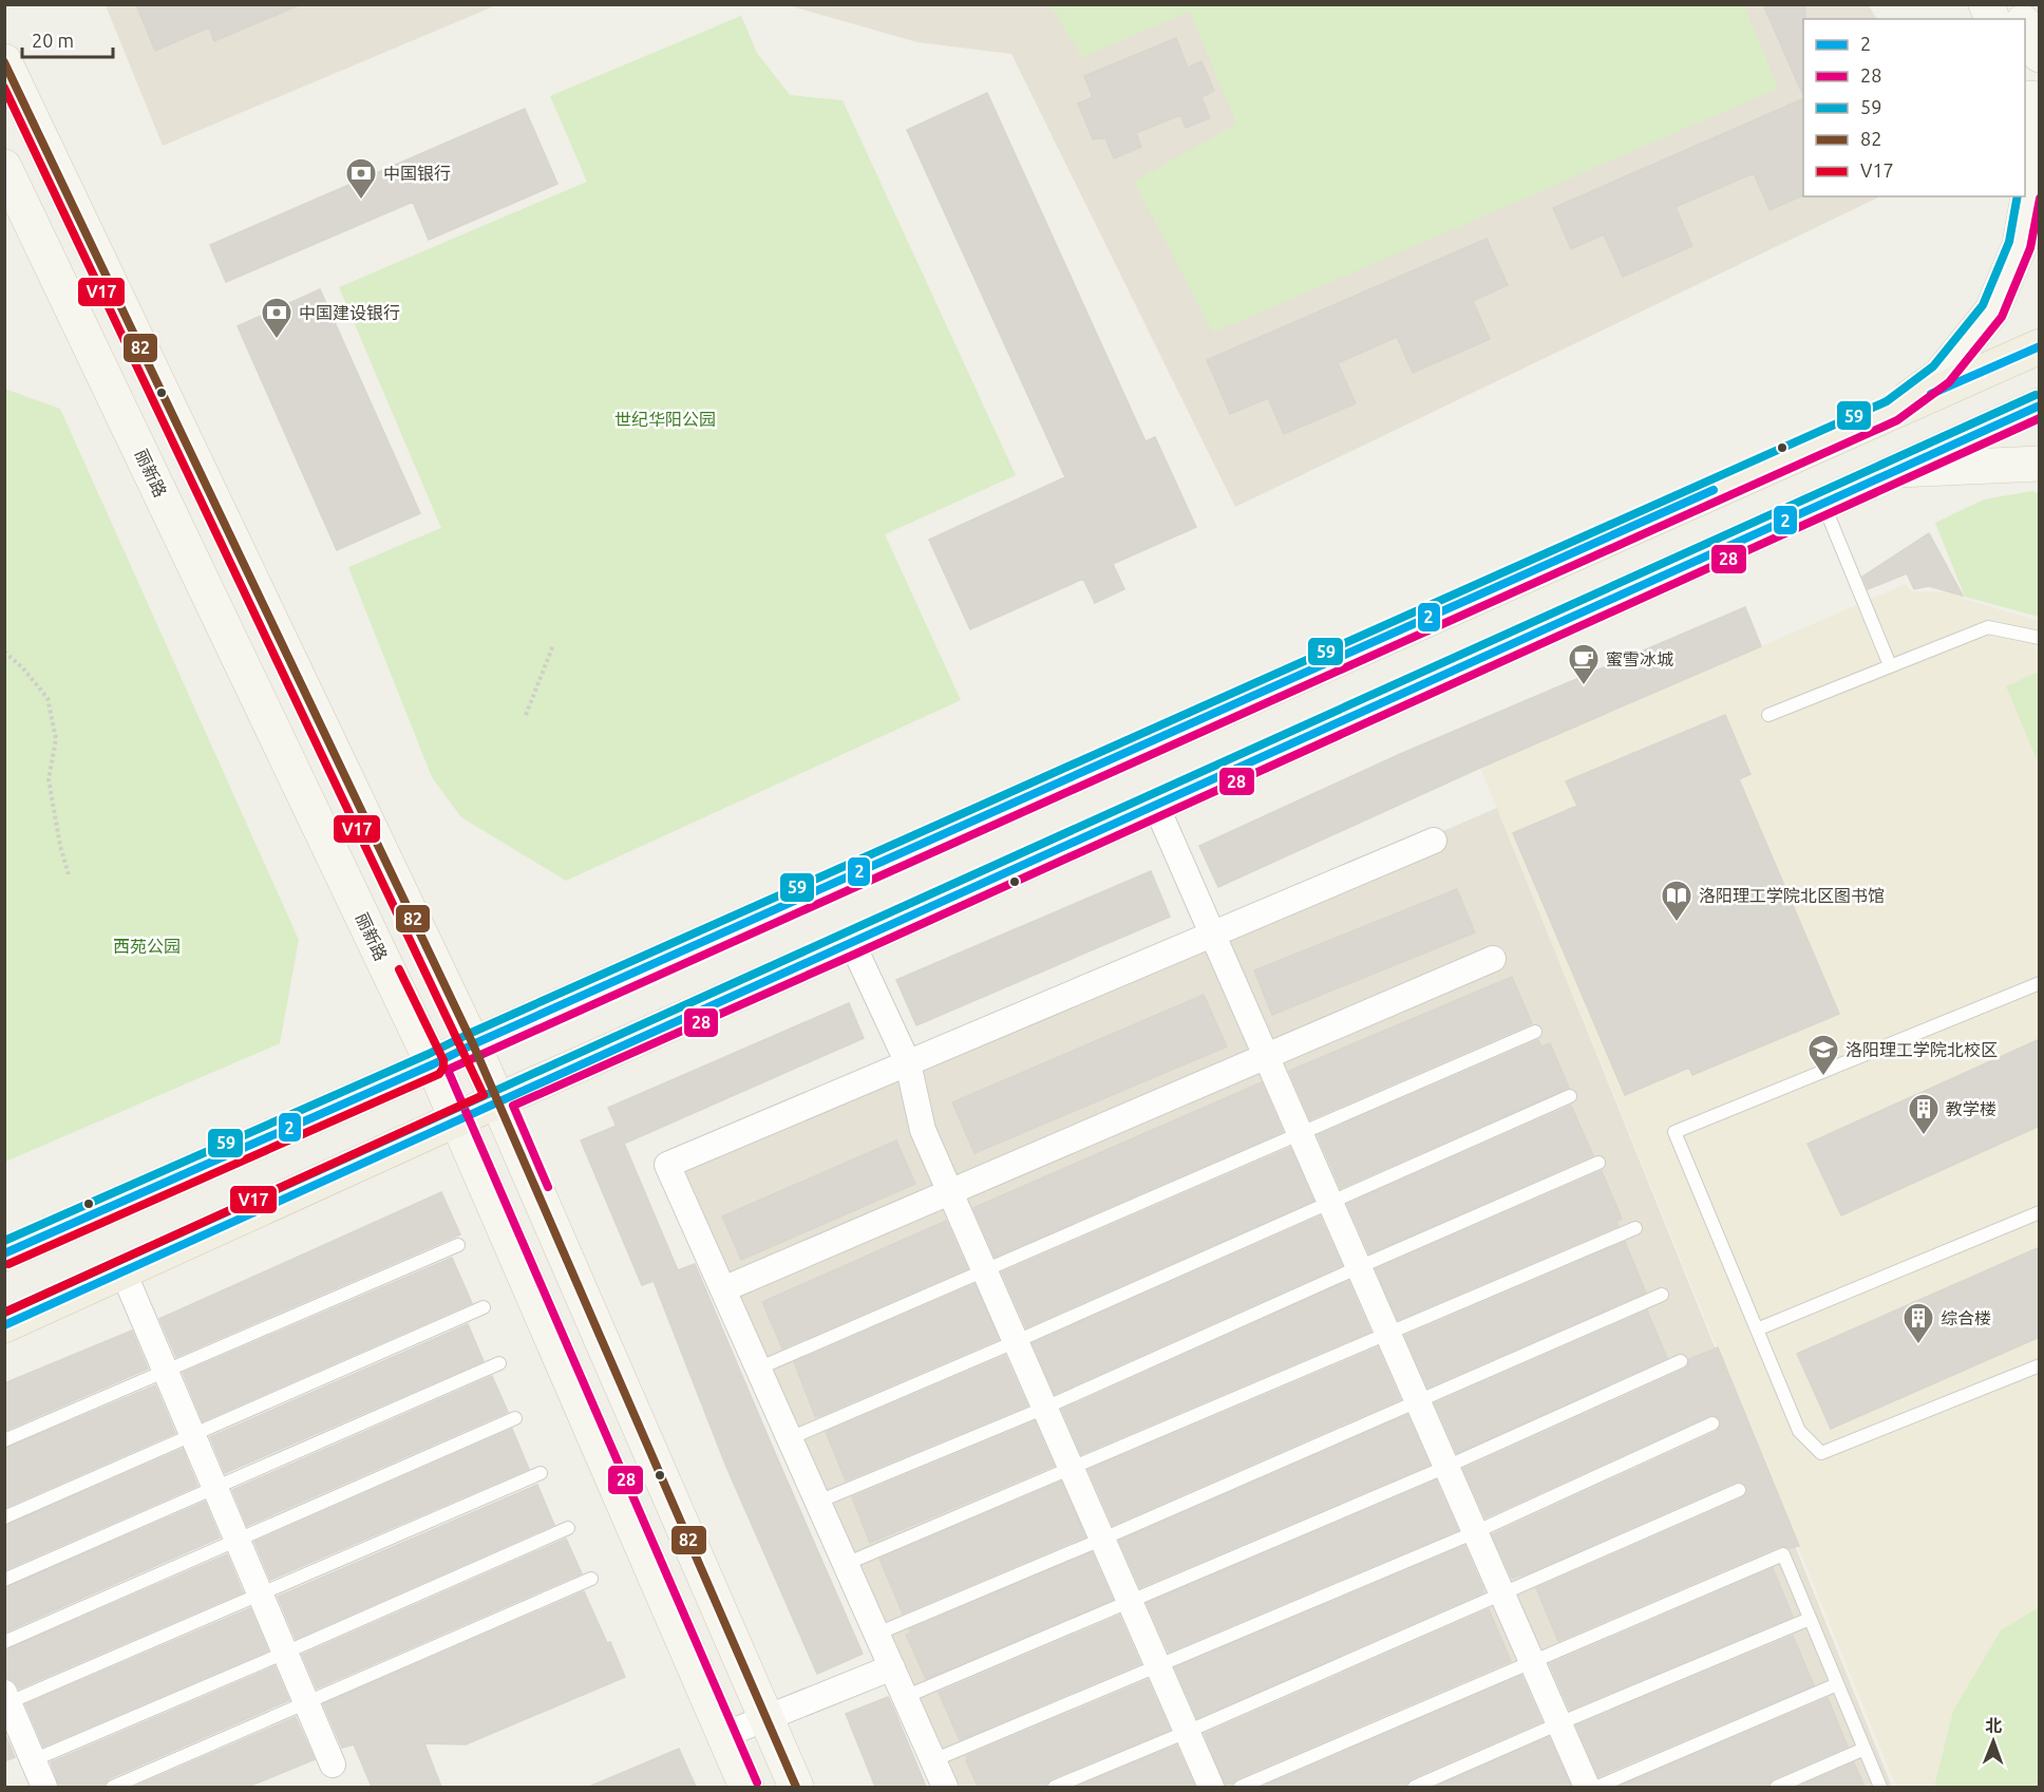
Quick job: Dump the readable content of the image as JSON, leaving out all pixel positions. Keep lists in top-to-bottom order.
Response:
{
  "streets": {
    "main road": ["丽新路"]
  },
  "parks": ["世纪华阳公园", "西苑公园"],
  "places": {
    "bank": ["中国银行", "中国建设银行"],
    "cafe": ["蜜雪冰城"],
    "library": ["洛阳理工学院北区图书馆"],
    "school or university": ["洛阳理工学院北校区"],
    "building": ["教学楼", "综合楼"]
  },
  "lines": [
    "transit line 82",
    "transit line V17",
    "transit line 59",
    "transit line 28",
    "transit line 2"
  ],
  "legend": [
    "2",
    "28",
    "59",
    "82",
    "V17"
  ],
  "scale_bar": "20 m",
  "north": "top"
}
